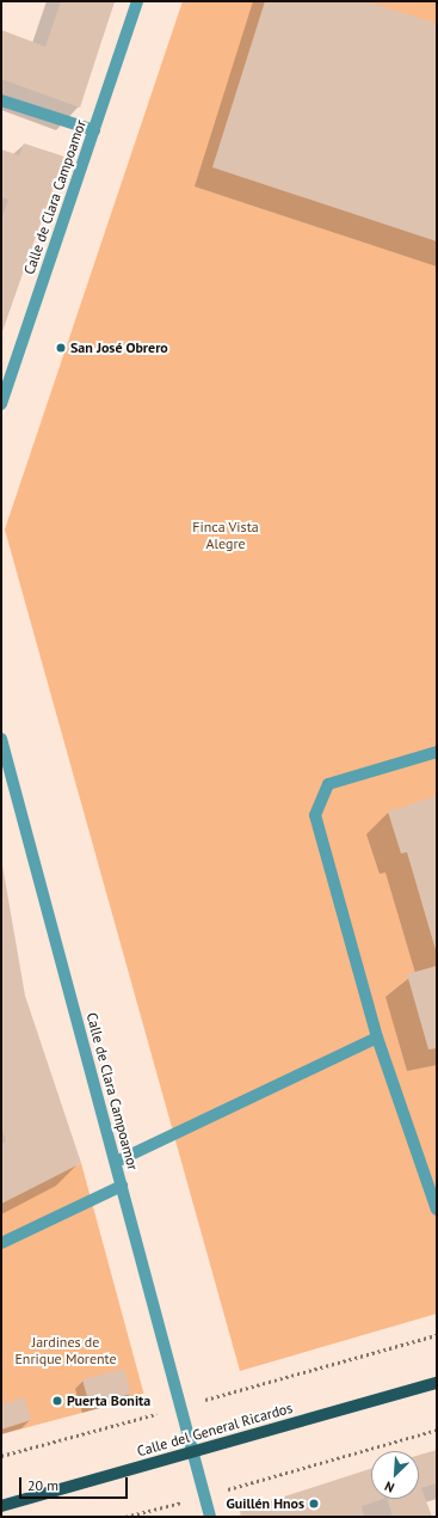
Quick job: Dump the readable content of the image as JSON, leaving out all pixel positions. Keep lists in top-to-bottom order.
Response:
{
  "streets": {
    "main road": ["Calle del General Ricardos"],
    "street": ["Calle de Clara Campoamor"]
  },
  "crossings": [
    ["Calle de Clara Campoamor", "Calle del General Ricardos"]
  ],
  "parks": ["Finca Vista Alegre", "Jardines de Enrique Morente"],
  "places": ["San José Obrero", "Puerta Bonita", "Guillén Hnos"],
  "scale_bar": "20 m",
  "north": "bottom left"
}
